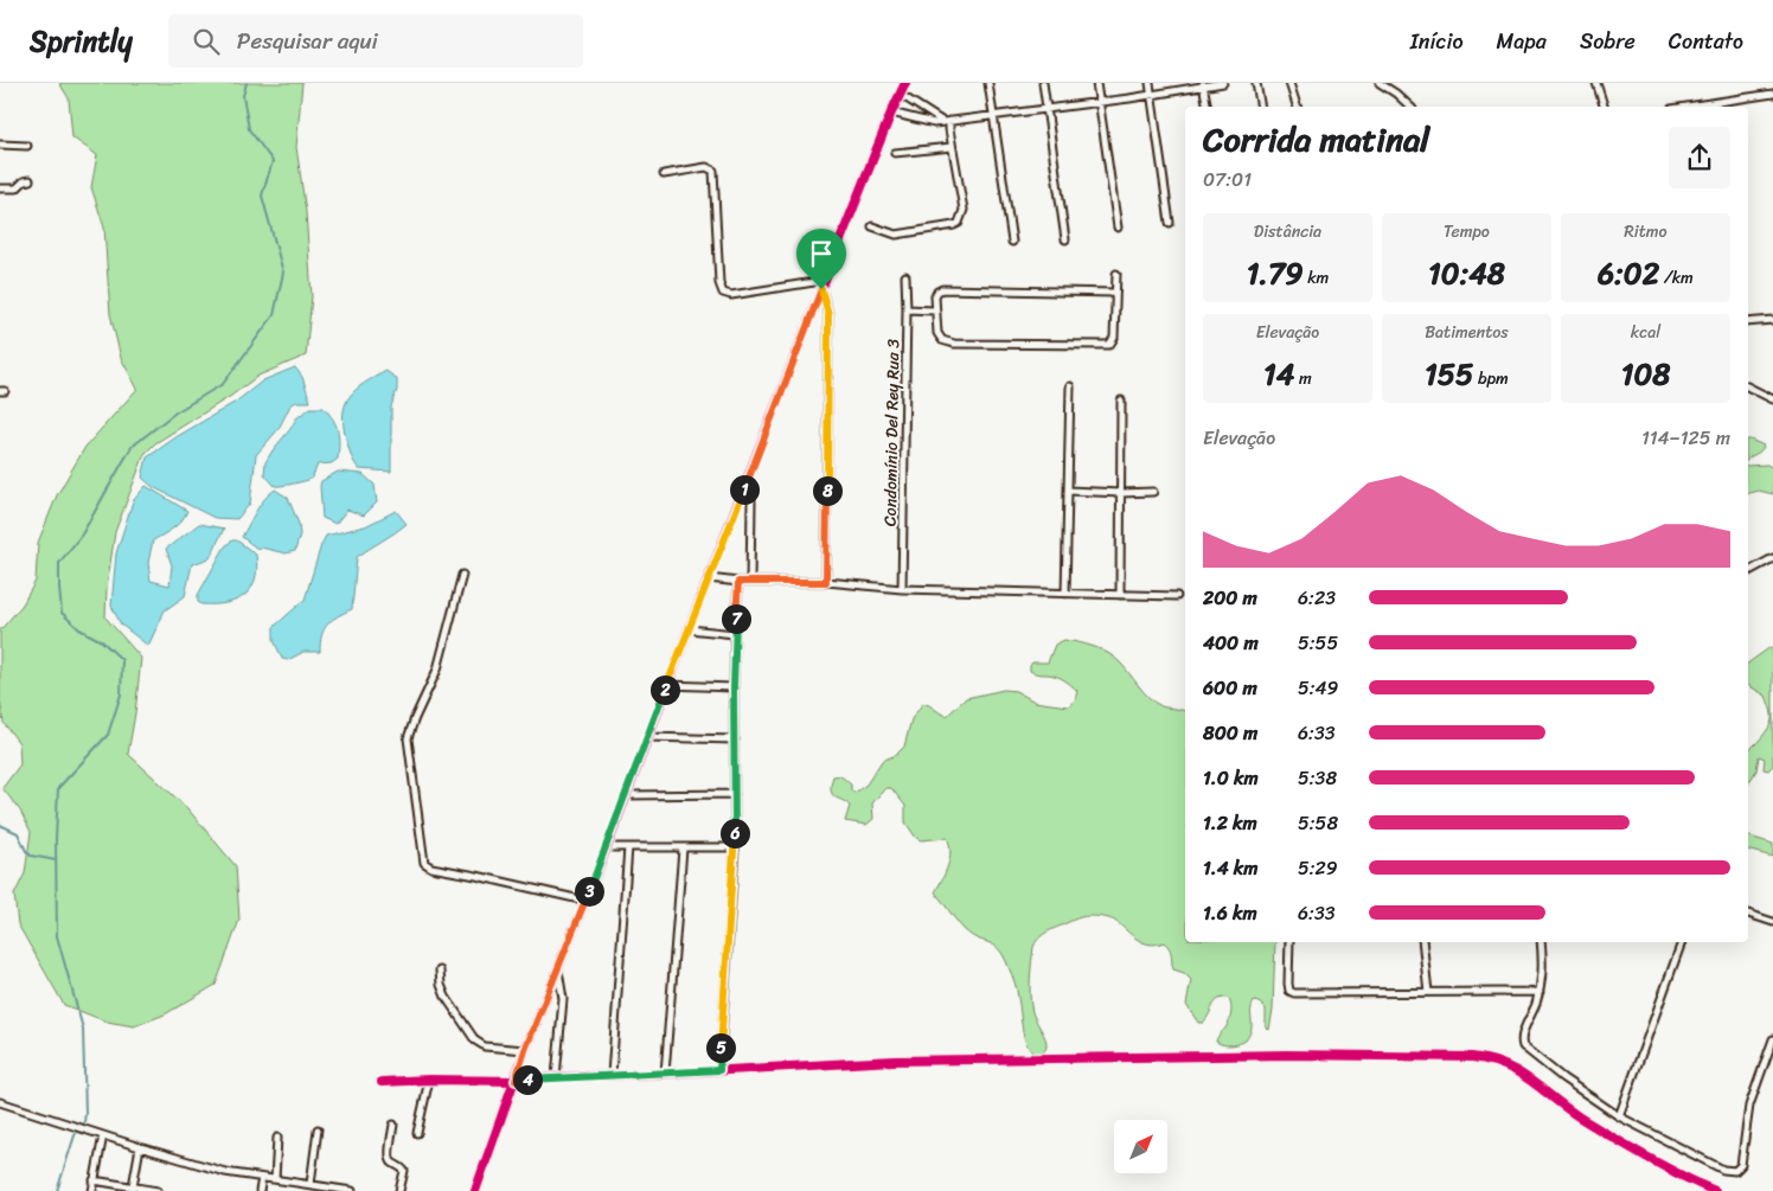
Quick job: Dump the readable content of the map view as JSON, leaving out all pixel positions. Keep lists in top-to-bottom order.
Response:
{
  "streets": {
    "street": ["Condomínio Del Rey Rua 3"]
  },
  "north": "top right",
  "page": {
    "header": "Sprintly",
    "search": "Pesquisar aqui",
    "nav": [
      "Início",
      "Mapa",
      "Sobre",
      "Contato"
    ],
    "heading": ["Corrida matinal", "07:01"],
    "stats": [
      ["Distância", "1.79 km"],
      ["Tempo", "10:48"],
      ["Ritmo", "6:02 /km"],
      ["Elevação", "14 m"],
      ["Batimentos", "155 bpm"],
      ["kcal", "108"]
    ],
    "chart": ["Elevação", "114–125 m"],
    "pins": [
      "1",
      "8",
      "7",
      "2",
      "6",
      "3",
      "5",
      "4"
    ],
    "list": [
      {
        "name": "200 m",
        "note": "6:23"
      },
      {
        "name": "400 m",
        "note": "5:55"
      },
      {
        "name": "600 m",
        "note": "5:49"
      },
      {
        "name": "800 m",
        "note": "6:33"
      },
      {
        "name": "1.0 km",
        "note": "5:38"
      },
      {
        "name": "1.2 km",
        "note": "5:58"
      },
      {
        "name": "1.4 km",
        "note": "5:29"
      },
      {
        "name": "1.6 km",
        "note": "6:33"
      }
    ]
  }
}
